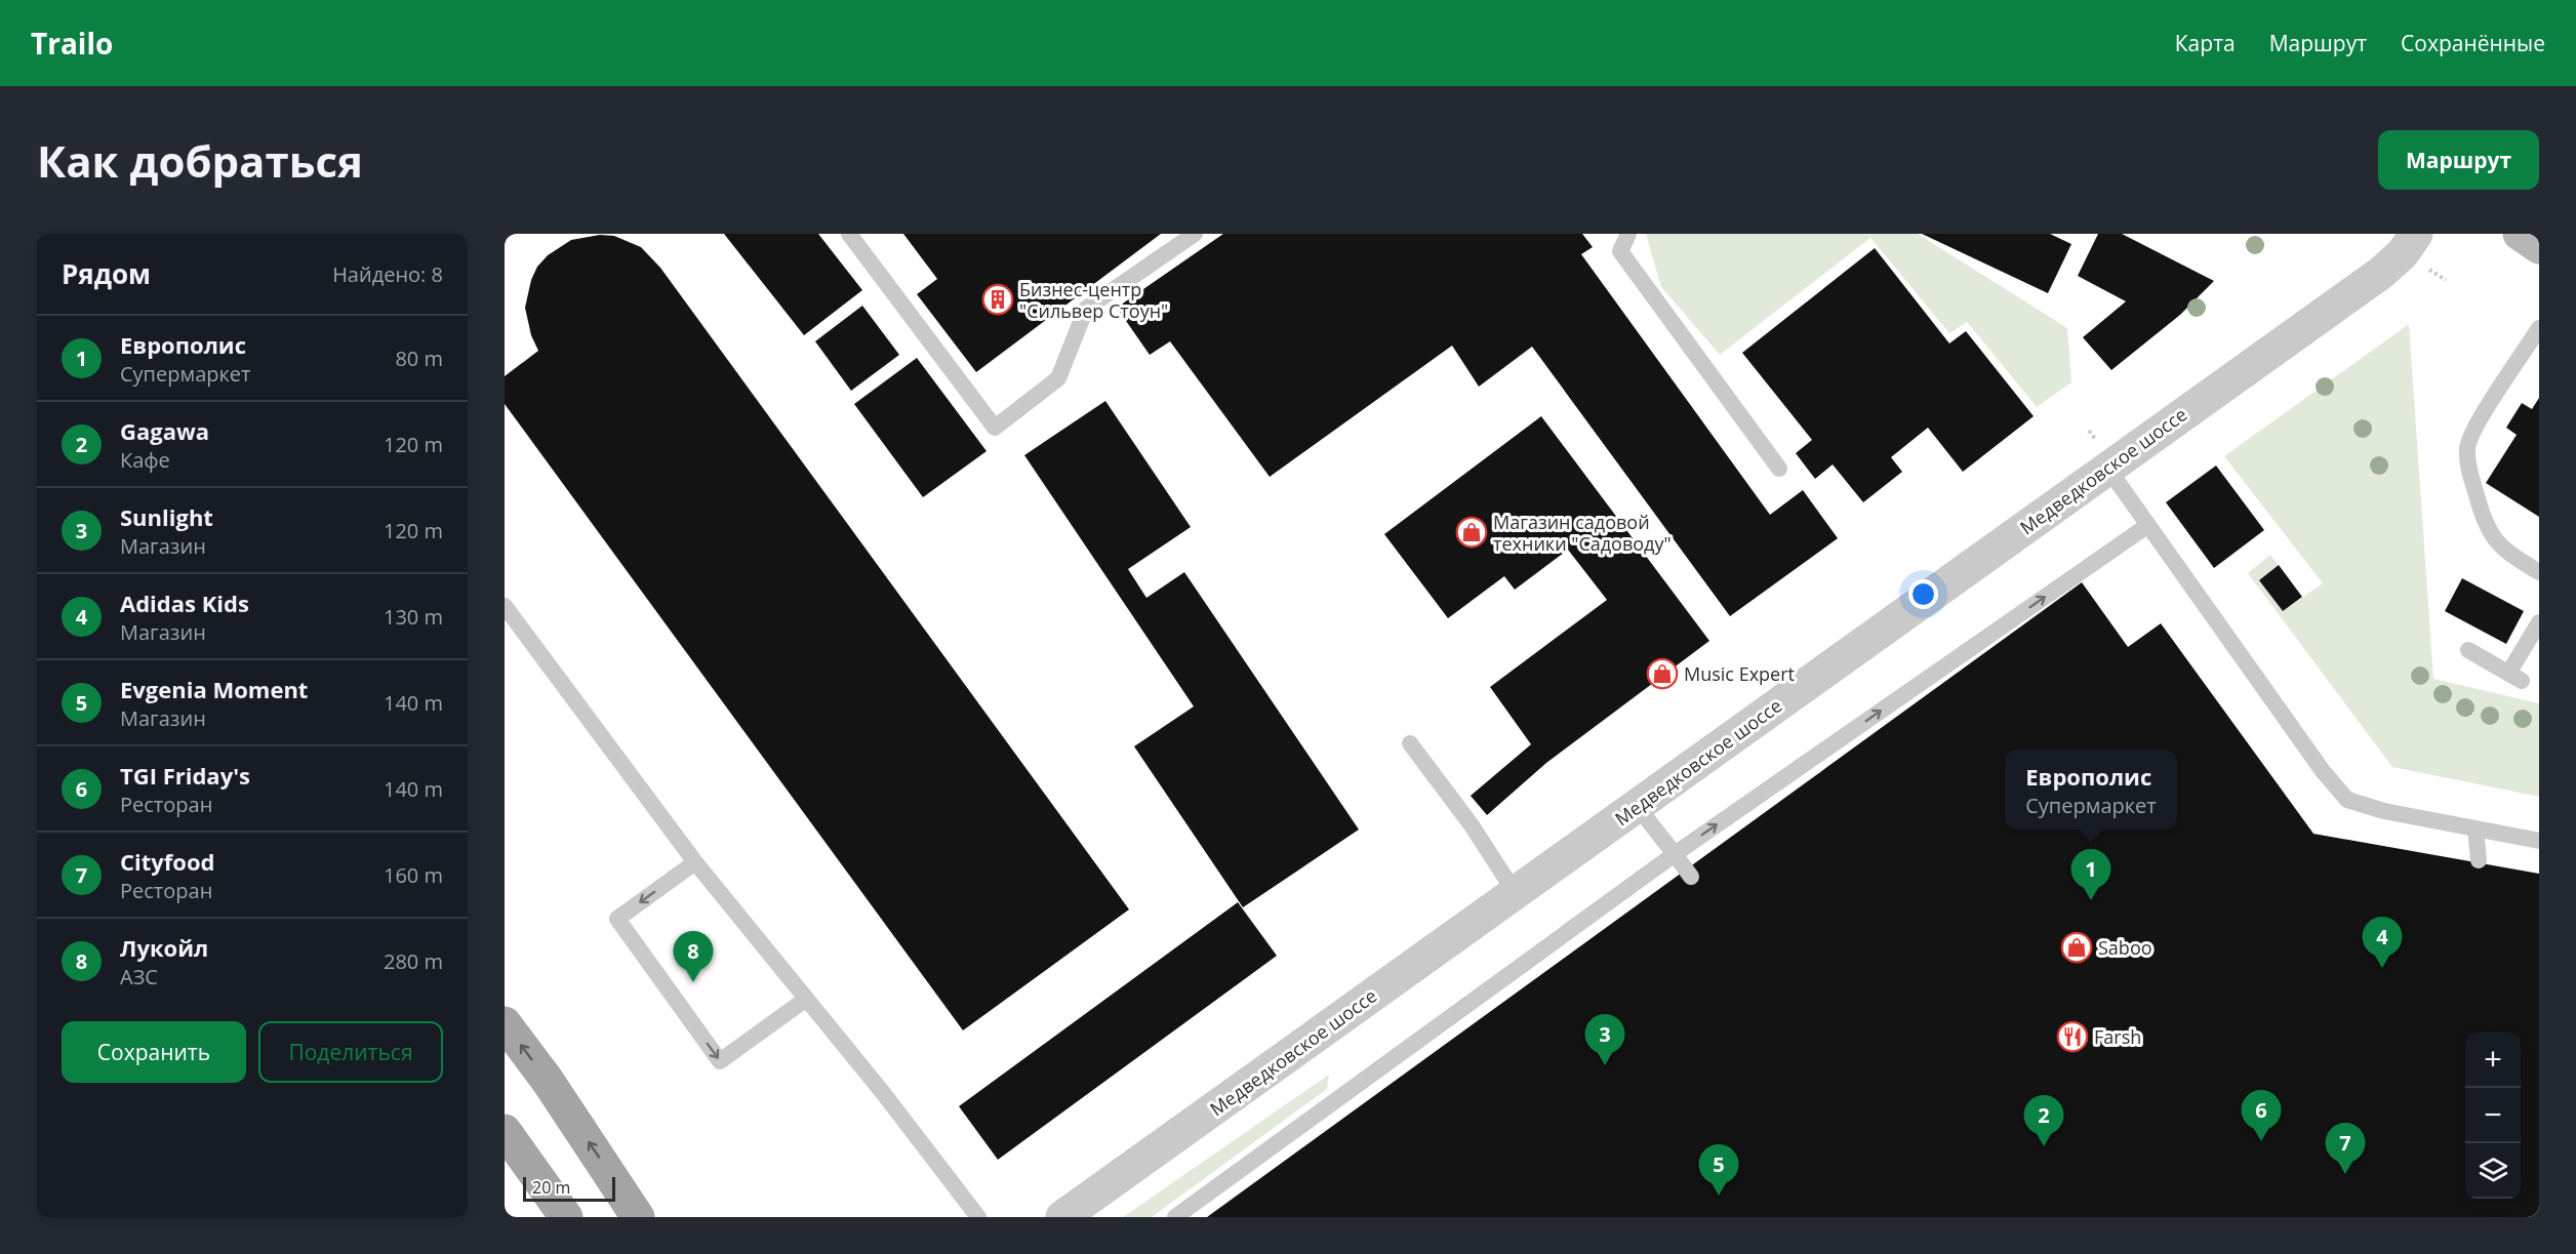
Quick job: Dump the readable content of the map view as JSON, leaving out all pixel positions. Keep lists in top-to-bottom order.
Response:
{
  "streets": {
    "street": ["Медведковское шоссе"]
  },
  "places": {
    "building": ["Бизнес-центр \"Сильвер Стоун\""],
    "shop": ["Магазин садовой техники \"Садоводу\"", "Music Expert", "Saboo"],
    "restaurant": ["Farsh"]
  },
  "scale_bar": "20 m",
  "page": {
    "header": "Trailo",
    "nav": ["Карта", "Маршрут", "Сохранённые"],
    "buttons": [
      "Маршрут",
      ["Сохранить", "Поделиться"]
    ],
    "title": "Как добраться",
    "heading": ["Рядом", "Найдено: 8"],
    "list": [
      {
        "mark": "1",
        "name": "Европолис",
        "note": "Супермаркет",
        "value": "80 m"
      },
      {
        "mark": "2",
        "name": "Gagawa",
        "note": "Кафе",
        "value": "120 m"
      },
      {
        "mark": "3",
        "name": "Sunlight",
        "note": "Магазин",
        "value": "120 m"
      },
      {
        "mark": "4",
        "name": "Adidas Kids",
        "note": "Магазин",
        "value": "130 m"
      },
      {
        "mark": "5",
        "name": "Evgenia Moment",
        "note": "Магазин",
        "value": "140 m"
      },
      {
        "mark": "6",
        "name": "TGI Friday's",
        "note": "Ресторан",
        "value": "140 m"
      },
      {
        "mark": "7",
        "name": "Cityfood",
        "note": "Ресторан",
        "value": "160 m"
      },
      {
        "mark": "8",
        "name": "Лукойл",
        "note": "АЗС",
        "value": "280 m"
      }
    ],
    "popup": ["Европолис", "Супермаркет"],
    "pins": [
      "1",
      "4",
      "8",
      "3",
      "6",
      "2",
      "7",
      "5"
    ],
    "map_buttons": ["+", "−"],
    "scale": "20 m"
  }
}
